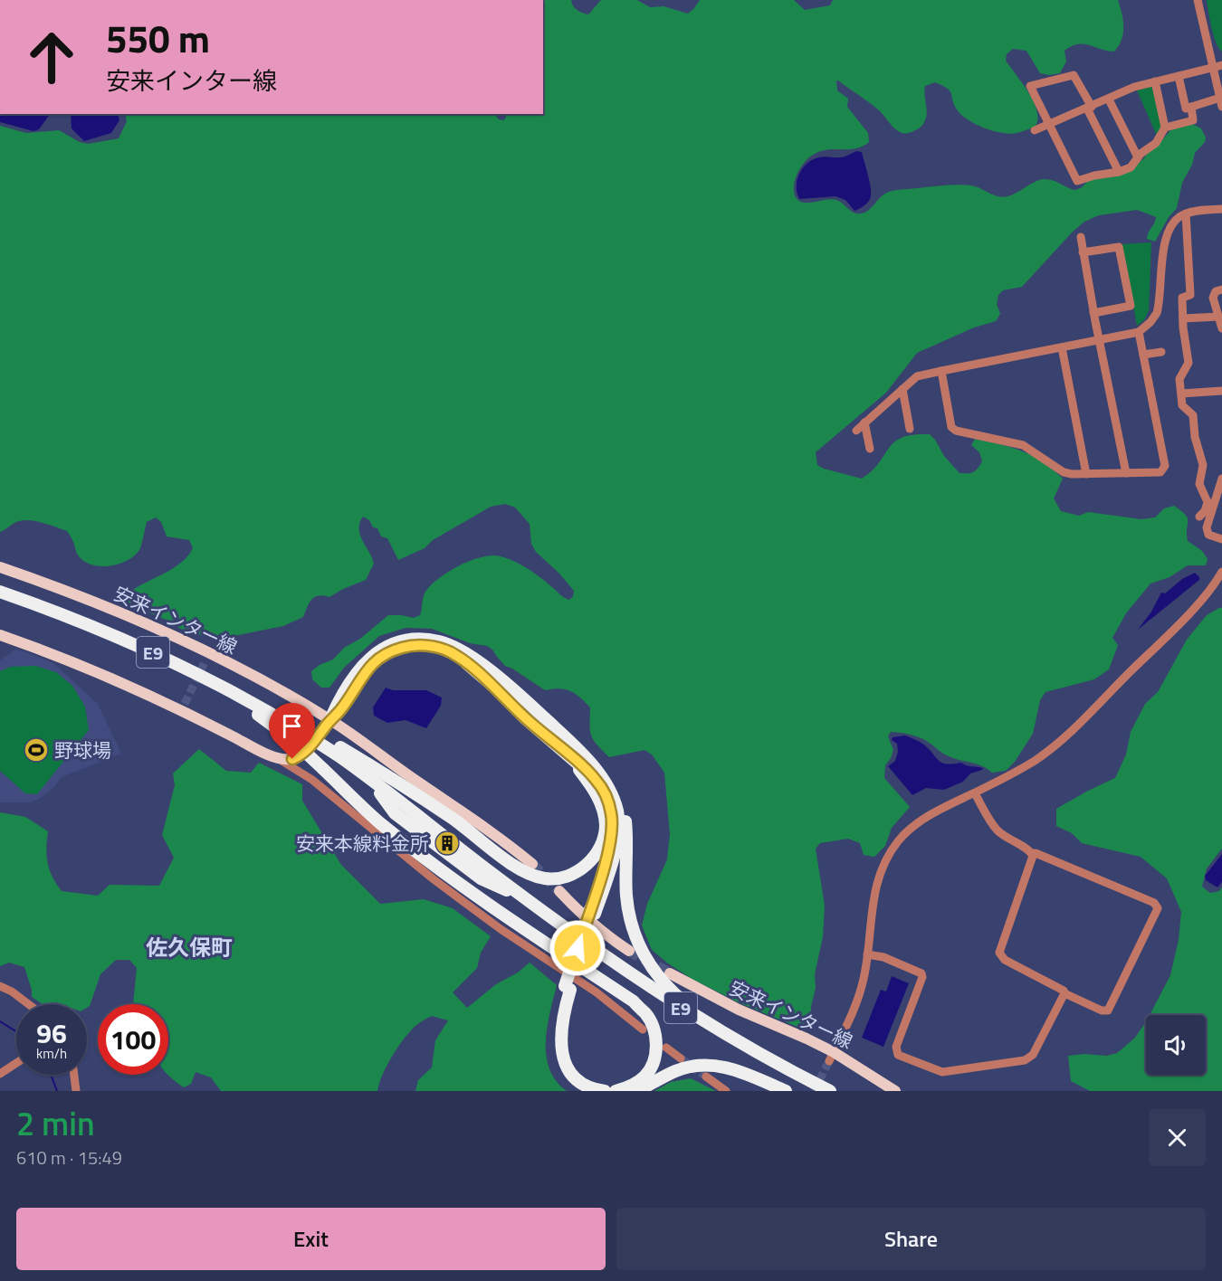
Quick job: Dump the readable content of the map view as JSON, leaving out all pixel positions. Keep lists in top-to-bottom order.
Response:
{
  "streets": {
    "highway": ["E9"],
    "main road": ["安来インター線"]
  },
  "districts": ["佐久保町"],
  "places": {
    "sports": ["野球場"],
    "building": ["安来本線料金所"]
  },
  "page": {
    "turn": ["550 m", "安来インター線"],
    "speed": "96 km/h",
    "limit": "100",
    "heading": ["2 min", "610 m · 15:49"],
    "buttons": ["Exit", "Share"]
  }
}
